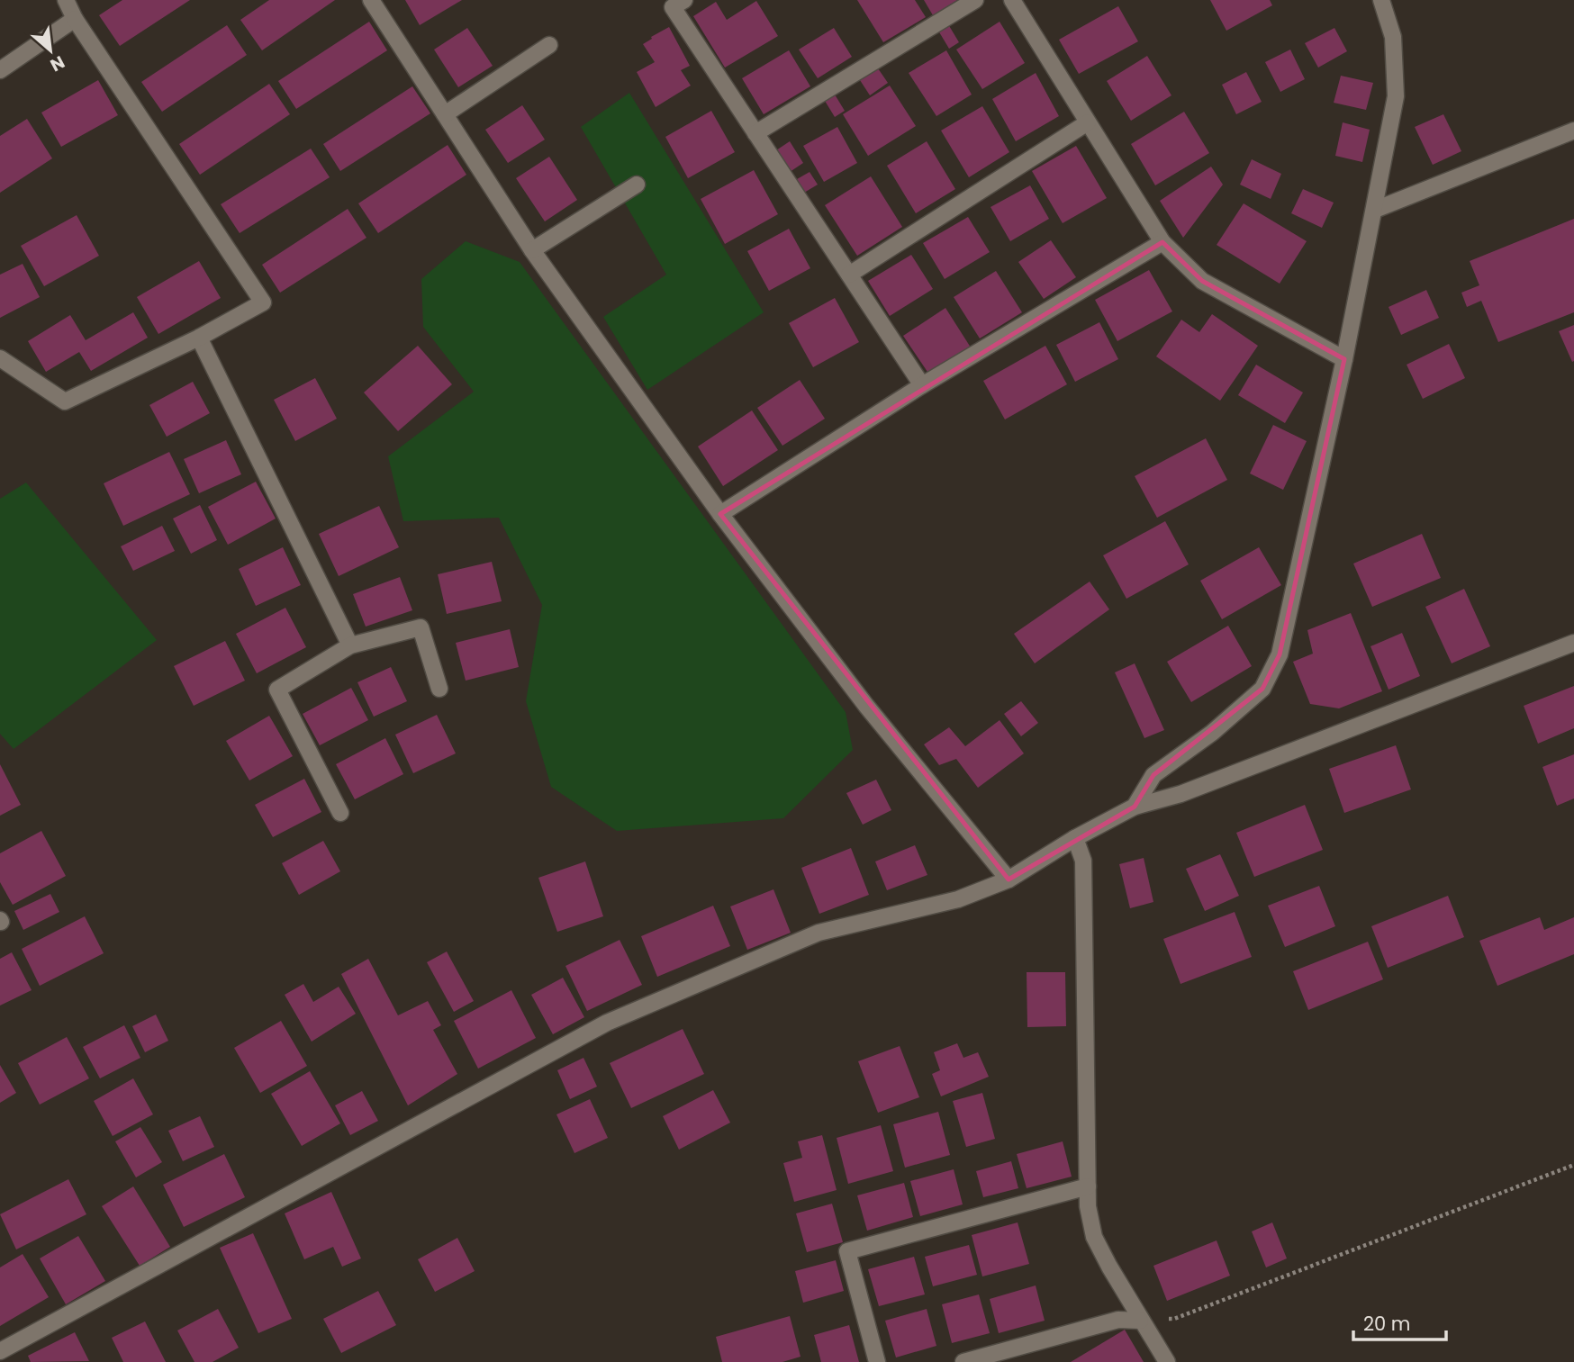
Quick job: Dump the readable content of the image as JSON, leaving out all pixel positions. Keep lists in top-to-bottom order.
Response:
{
  "scale_bar": "20 m",
  "north": "bottom right"
}
